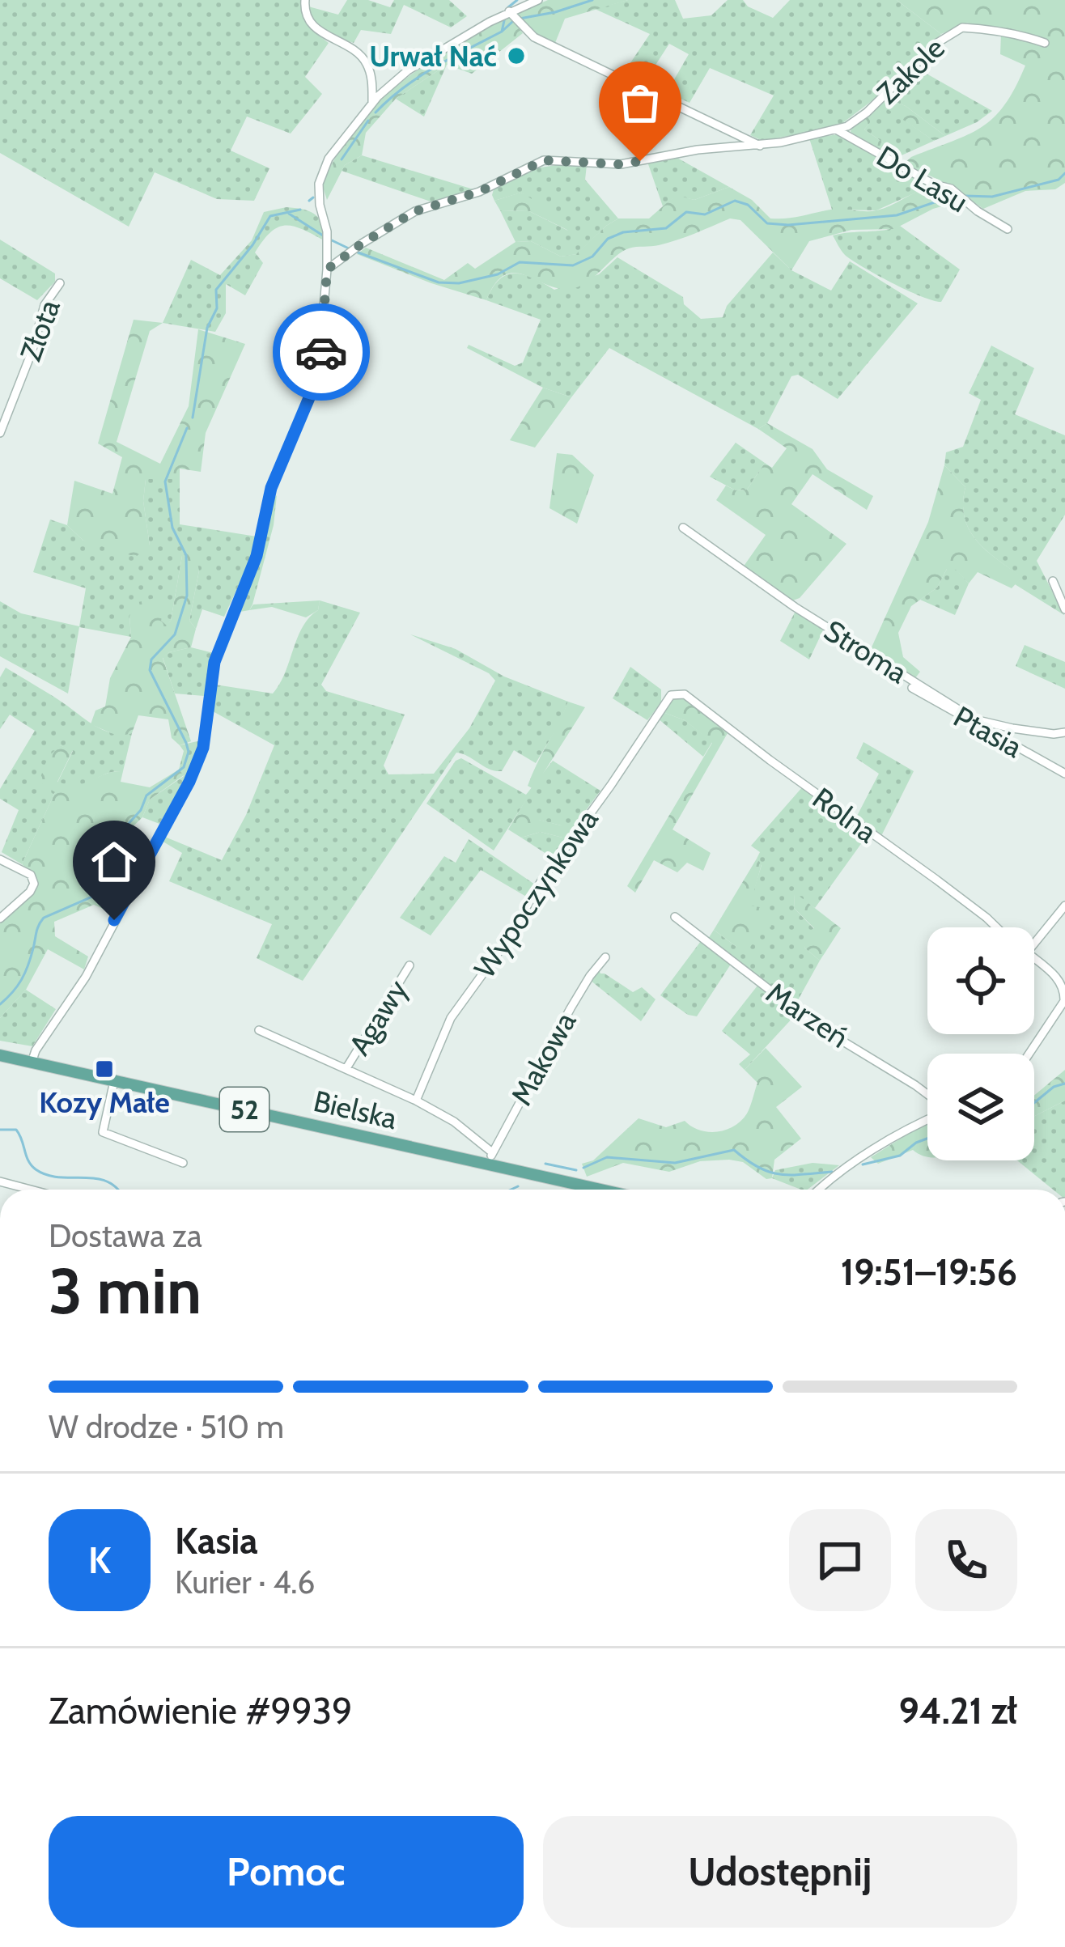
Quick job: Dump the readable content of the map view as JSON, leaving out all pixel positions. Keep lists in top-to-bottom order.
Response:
{
  "streets": {
    "main road": ["52", "Bielska"],
    "street": [
      "Zakole",
      "Do Lasu",
      "Złota",
      "Stroma",
      "Ptasia",
      "Rolna",
      "Wypoczynkowa",
      "Marzeń",
      "Agawy",
      "Makowa"
    ]
  },
  "crossings": [
    ["Zakole", "Do Lasu"],
    ["Rolna", "Wypoczynkowa"],
    ["Makowa", "Bielska"]
  ],
  "places": {
    "other": ["Urwał Nać"],
    "transit": ["Kozy Małe"]
  },
  "page": {
    "heading": ["3 min", "Dostawa za", "19:51–19:56"],
    "panel": [
      "Kasia",
      "Kurier · 4.6",
      "Zamówienie #9939",
      "94.21 zł"
    ],
    "bar": "W drodze · 510 m",
    "round": "K",
    "buttons": ["Pomoc", "Udostępnij"]
  }
}
